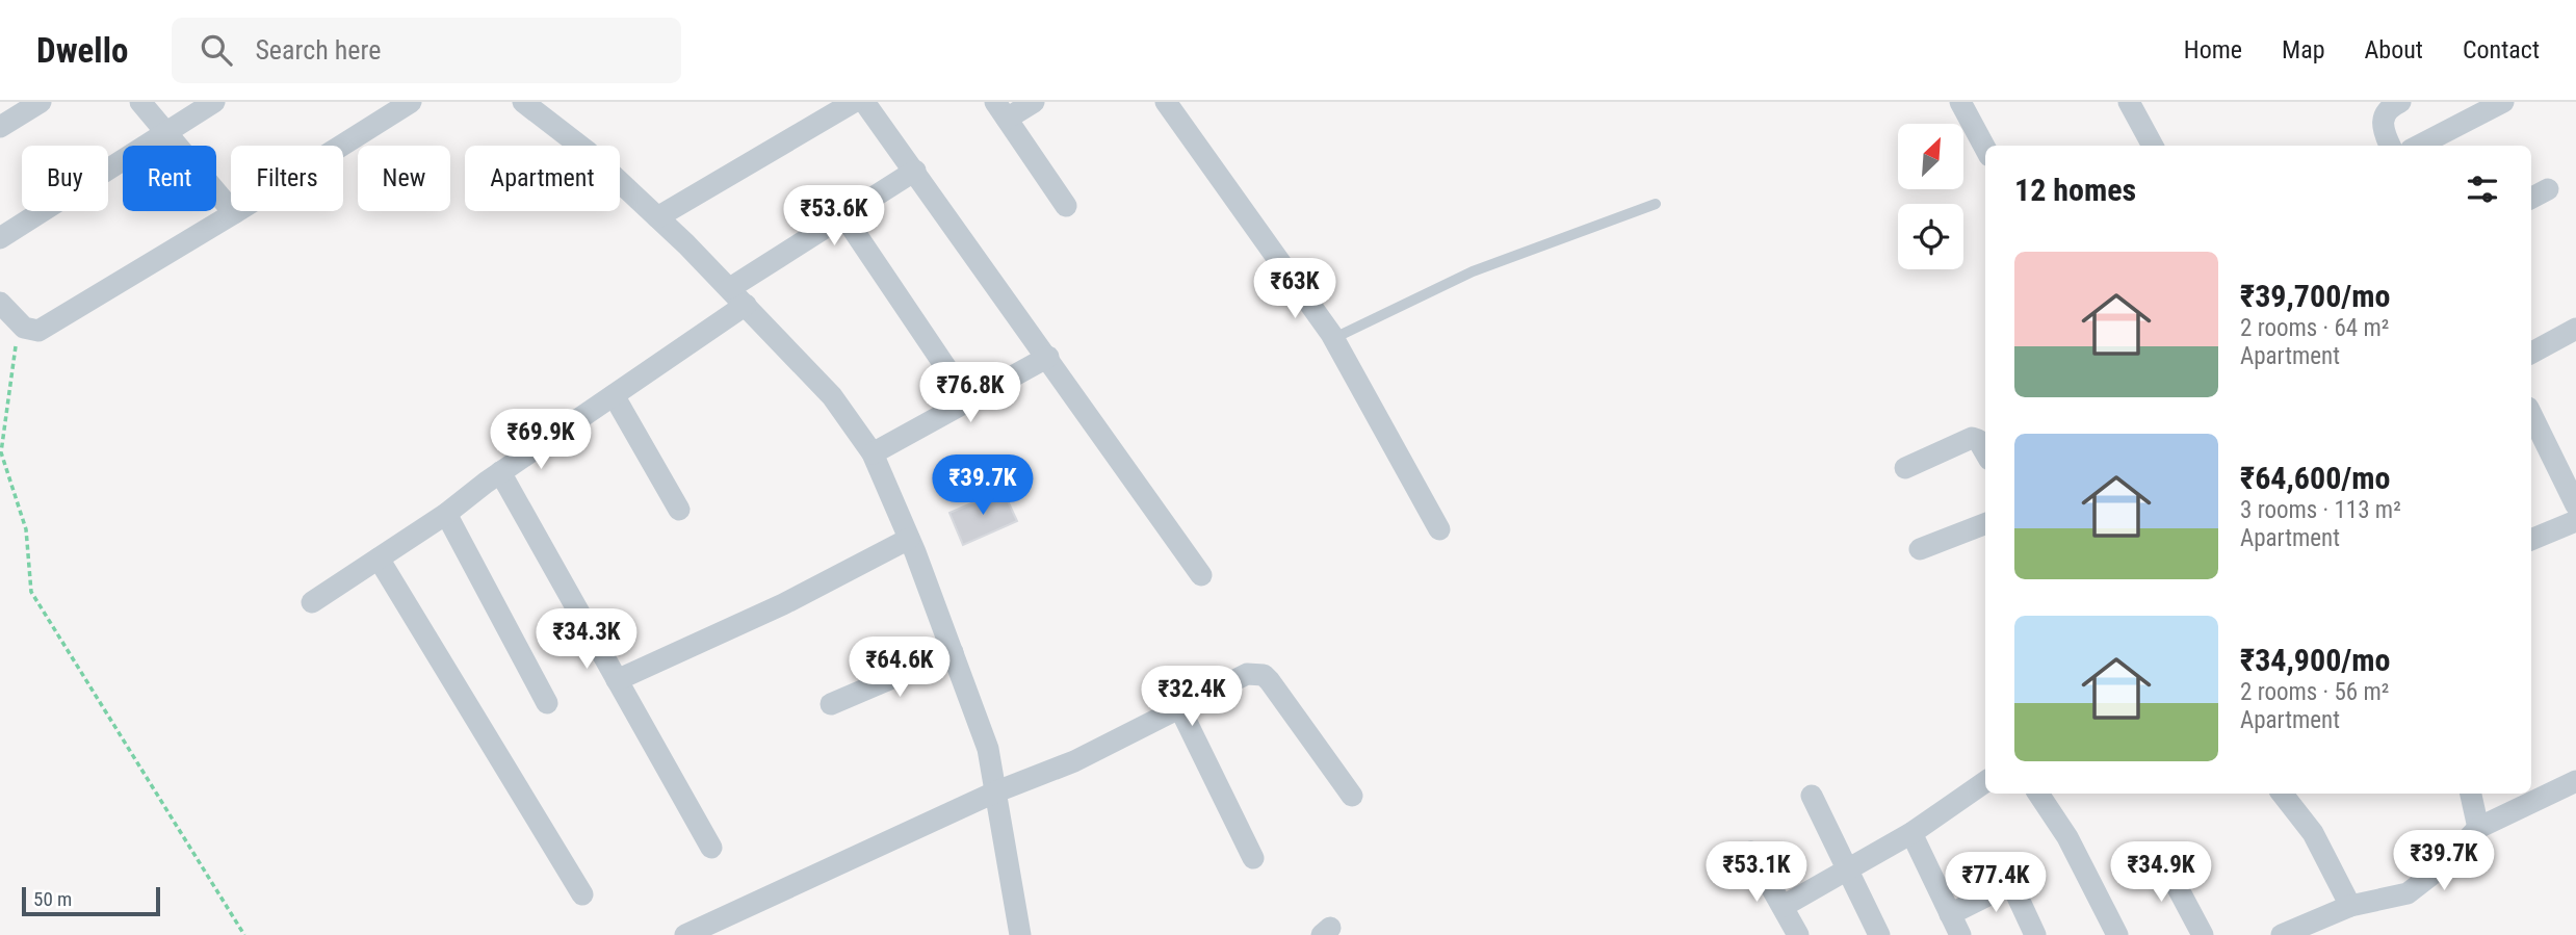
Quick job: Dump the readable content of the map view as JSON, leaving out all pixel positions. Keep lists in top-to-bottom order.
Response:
{
  "scale_bar": "50 m",
  "north": "top right",
  "page": {
    "header": "Dwello",
    "search": "Search here",
    "nav": [
      "Home",
      "Map",
      "About",
      "Contact"
    ],
    "chip": [
      "Buy",
      "Rent",
      "Filters",
      "New",
      "Apartment"
    ],
    "heading": "12 homes",
    "price": [
      "₹53.6K",
      "₹63K",
      "₹76.8K",
      "₹69.9K",
      "₹39.7K",
      "₹34.3K",
      "₹64.6K",
      "₹32.4K",
      "₹39.7K",
      "₹53.1K",
      "₹34.9K",
      "₹77.4K"
    ],
    "list": [
      {
        "name": "₹39,700/mo",
        "note": "2 rooms · 64 m² · Apartment"
      },
      {
        "name": "₹64,600/mo",
        "note": "3 rooms · 113 m² · Apartment"
      },
      {
        "name": "₹34,900/mo",
        "note": "2 rooms · 56 m² · Apartment"
      }
    ],
    "scale": "50 m"
  }
}
